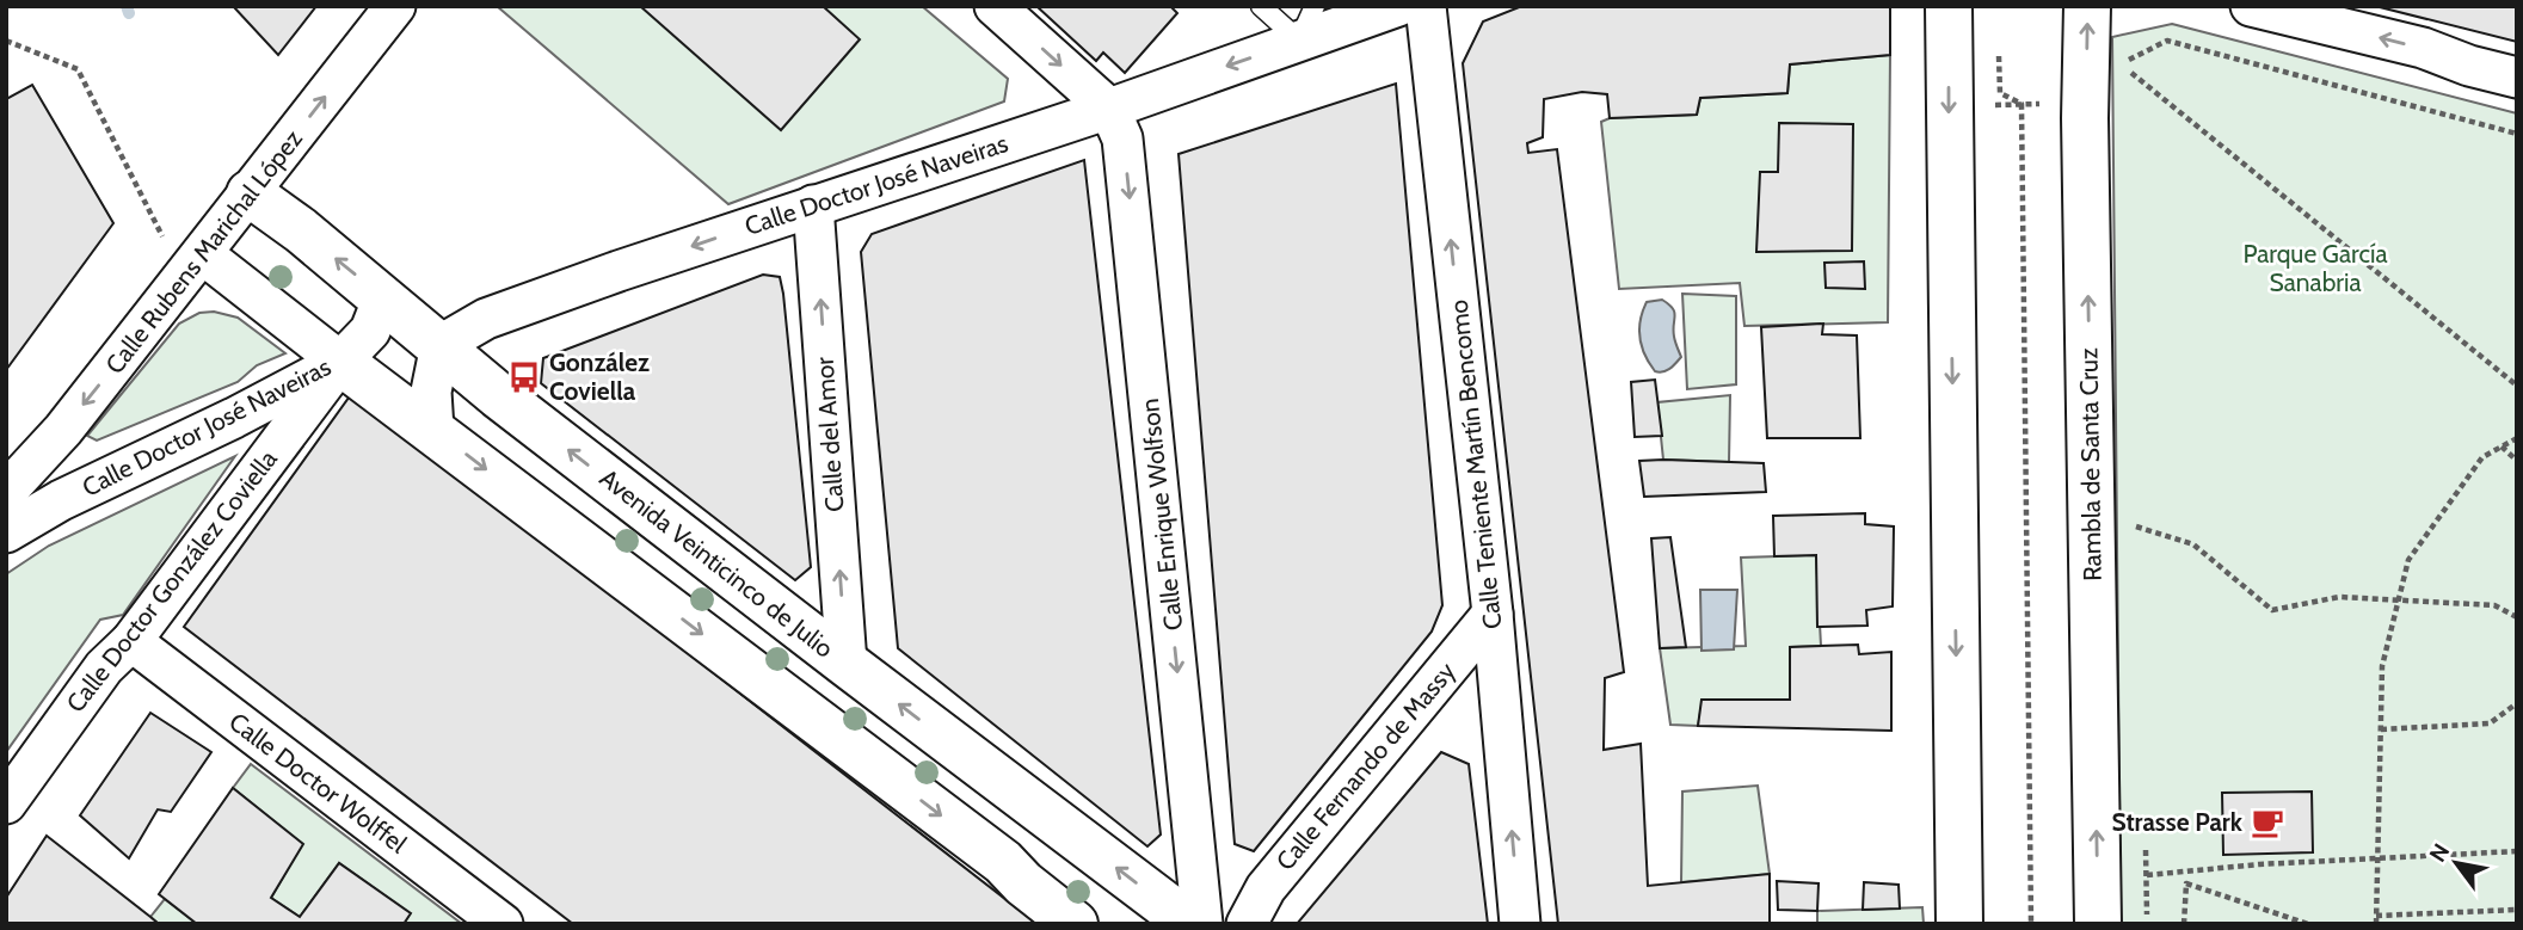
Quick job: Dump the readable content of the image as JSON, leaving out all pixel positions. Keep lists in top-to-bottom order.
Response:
{
  "streets": {
    "street": [
      "Calle Doctor José Naveiras",
      "Calle Rubens Marichal López",
      "Calle del Amor",
      "Calle Teniente Martín Bencomo",
      "Rambla de Santa Cruz",
      "Calle Enrique Wolfson",
      "Avenida Veinticinco de Julio",
      "Calle Doctor González Coviella",
      "Calle Fernando de Massy",
      "Calle Doctor Wolffel"
    ]
  },
  "crossings": [
    ["Calle Doctor José Naveiras", "Calle del Amor"],
    ["Calle Doctor José Naveiras", "Calle Enrique Wolfson"],
    ["Calle Doctor José Naveiras", "Avenida Veinticinco de Julio"],
    ["Calle Doctor José Naveiras", "Calle Doctor González Coviella"],
    ["Calle Rubens Marichal López", "Avenida Veinticinco de Julio"],
    ["Calle del Amor", "Avenida Veinticinco de Julio"],
    ["Calle Teniente Martín Bencomo", "Calle Fernando de Massy"],
    ["Calle Doctor González Coviella", "Calle Doctor Wolffel"]
  ],
  "one_way": [
    "Calle Doctor José Naveiras",
    "Calle del Amor",
    "Calle Teniente Martín Bencomo",
    "Calle Enrique Wolfson"
  ],
  "parks": ["Parque García Sanabria"],
  "places": {
    "bus stop": ["González Coviella"],
    "cafe": ["Strasse Park"]
  },
  "north": "top left"
}
